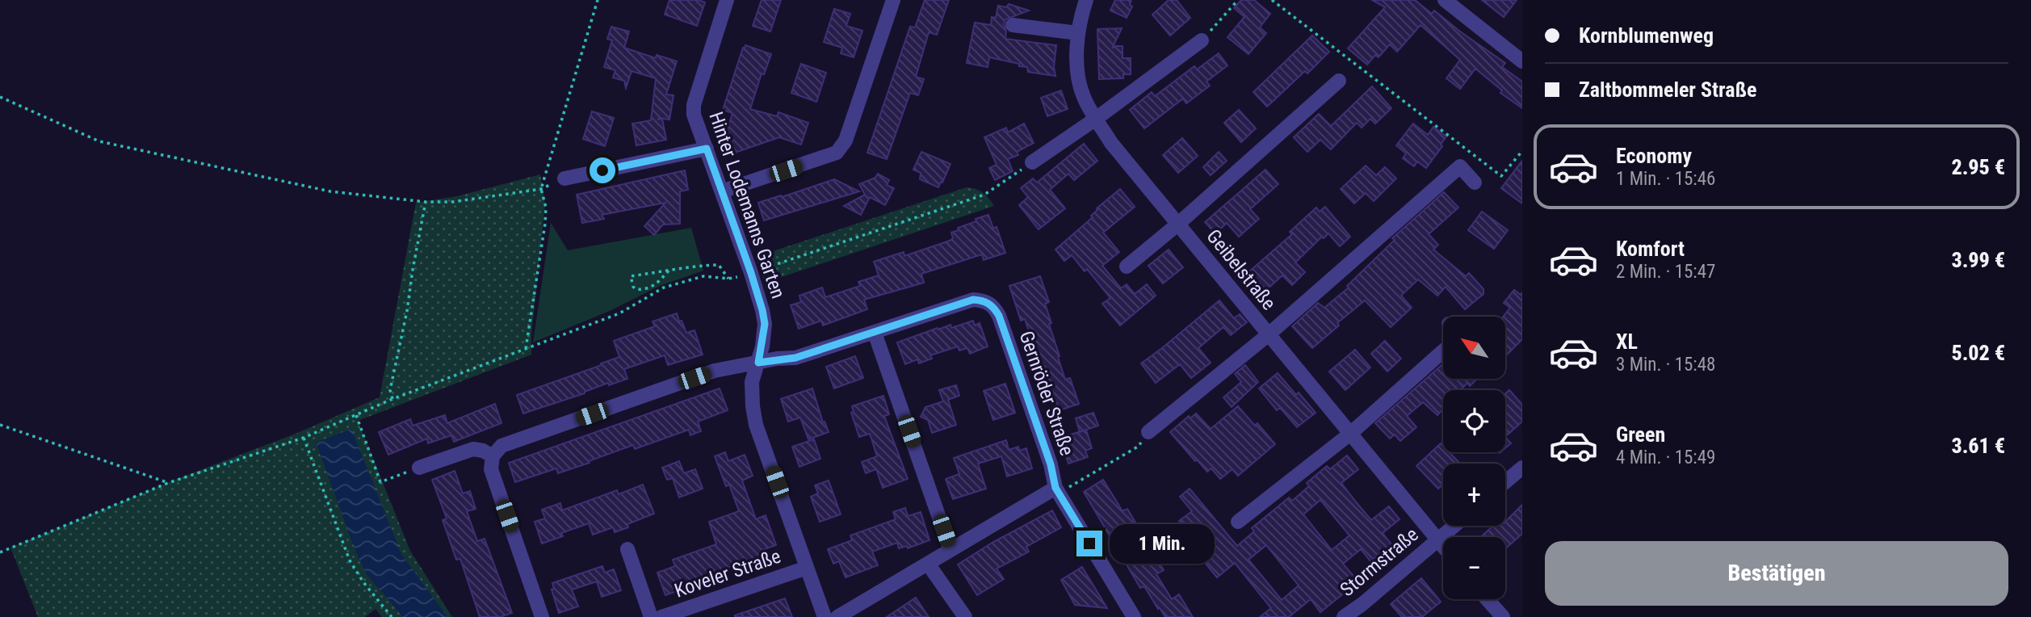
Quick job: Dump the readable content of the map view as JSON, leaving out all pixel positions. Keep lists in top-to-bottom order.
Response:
{
  "streets": {
    "street": [
      "Hinter Lodemanns Garten",
      "Geibelstraße",
      "Gernröder Straße",
      "Stormstraße",
      "Koveler Straße"
    ]
  },
  "crossings": [
    ["Hinter Lodemanns Garten", "Gernröder Straße"],
    ["Hinter Lodemanns Garten", "Koveler Straße"],
    ["Geibelstraße", "Stormstraße"]
  ],
  "north": "top left",
  "page": {
    "banner": ["Kornblumenweg", "Zaltbommeler Straße"],
    "list": [
      {
        "name": "Economy",
        "note": "1 Min. · 15:46",
        "value": "2.95 €"
      },
      {
        "name": "Komfort",
        "note": "2 Min. · 15:47",
        "value": "3.99 €"
      },
      {
        "name": "XL",
        "note": "3 Min. · 15:48",
        "value": "5.02 €"
      },
      {
        "name": "Green",
        "note": "4 Min. · 15:49",
        "value": "3.61 €"
      }
    ],
    "map_buttons": ["+", "−"],
    "bubble": "1 Min.",
    "buttons": "Bestätigen"
  }
}
